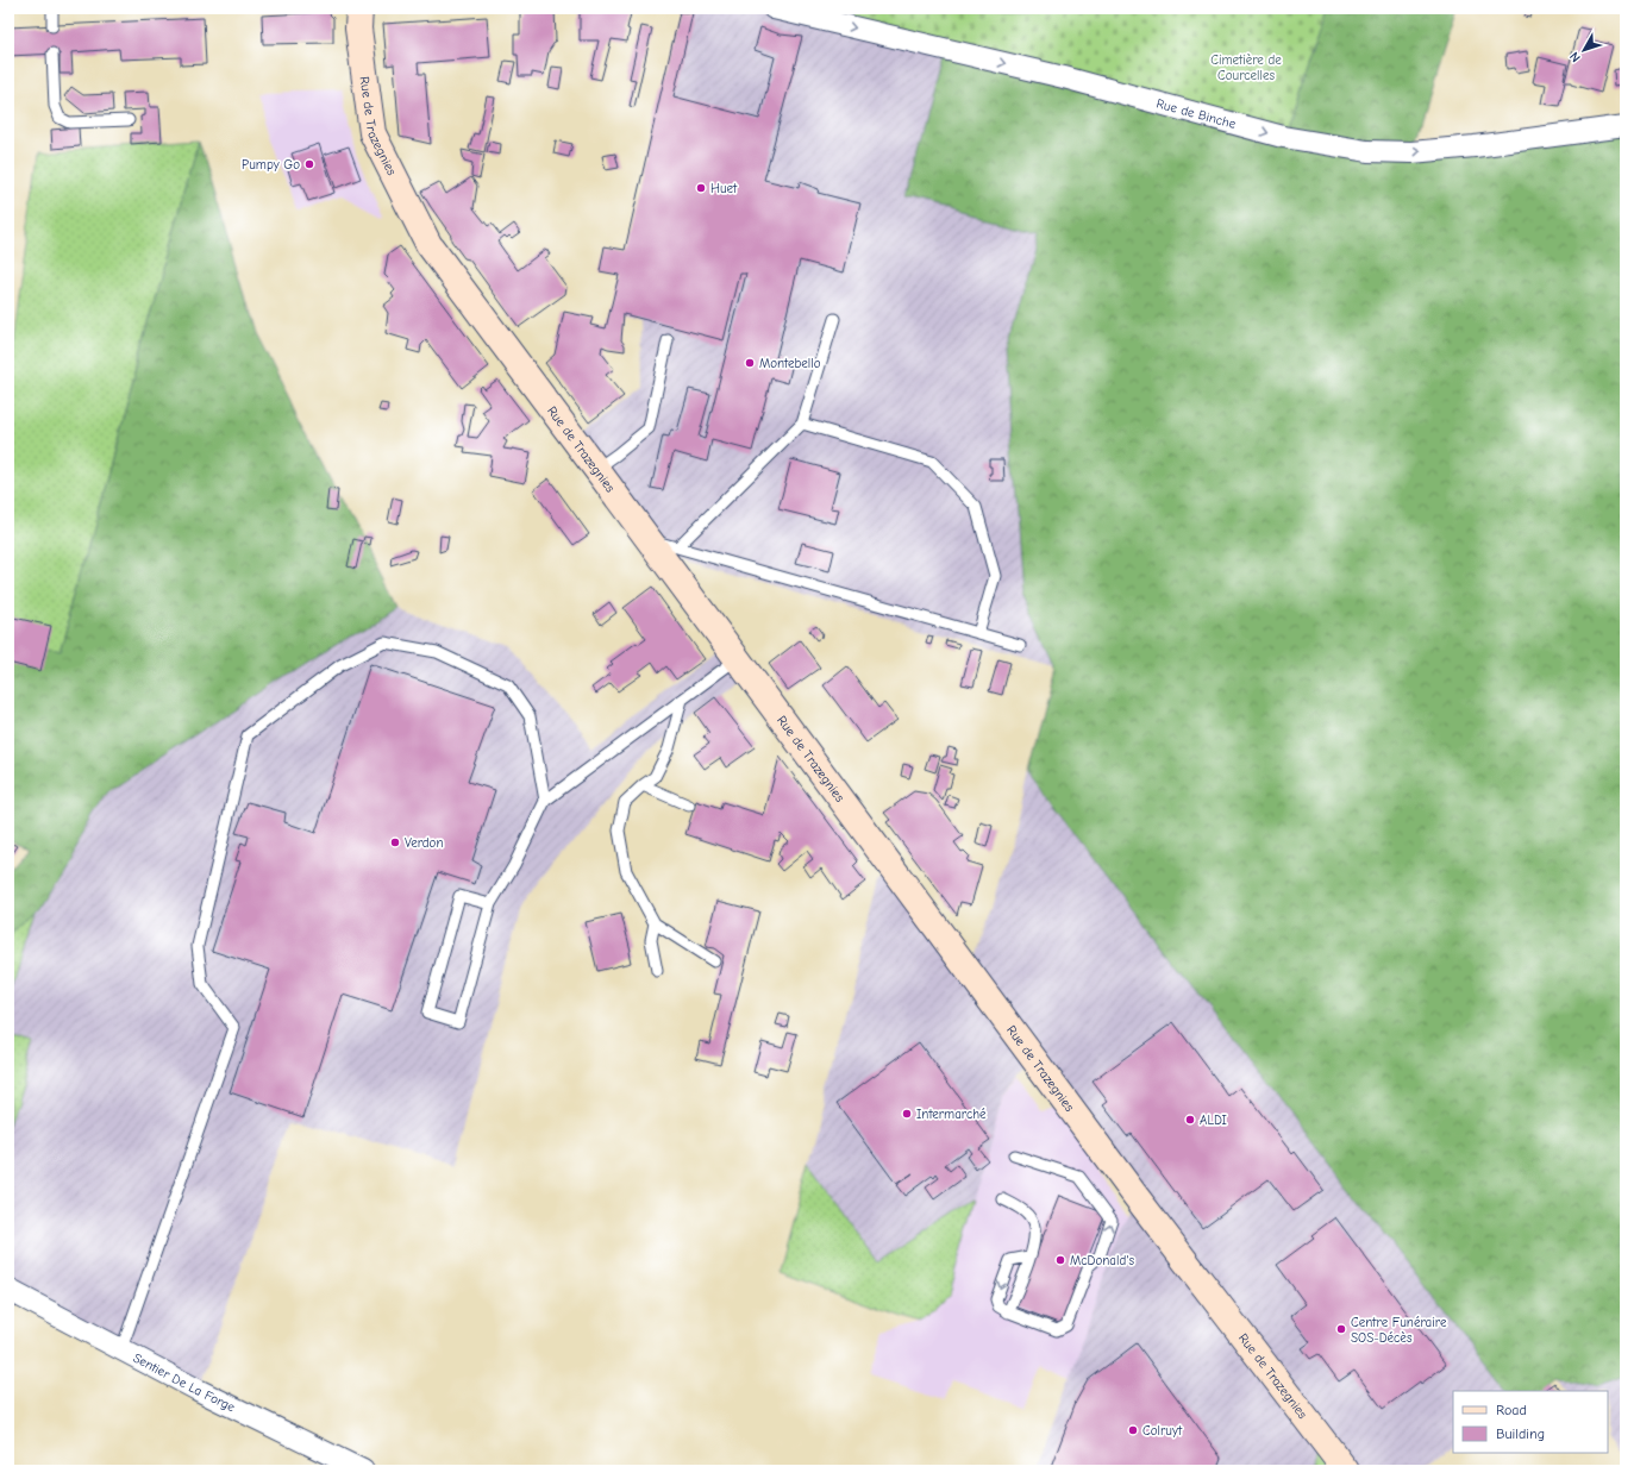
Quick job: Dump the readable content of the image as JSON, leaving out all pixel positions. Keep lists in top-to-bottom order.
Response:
{
  "streets": {
    "main road": ["Rue de Trazegnies"],
    "street": ["Rue de Binche", "Sentier De La Forge"]
  },
  "one_way": ["Rue de Binche"],
  "parks": ["Cimetière de Courcelles"],
  "places": [
    "Pumpy Go",
    "Huet",
    "Montebello",
    "Verdon",
    "Intermarché",
    "ALDI",
    "McDonald's",
    "Centre Funéraire SOS-Décès",
    "Colruyt"
  ],
  "legend": ["Road", "Building"],
  "north": "bottom left"
}
